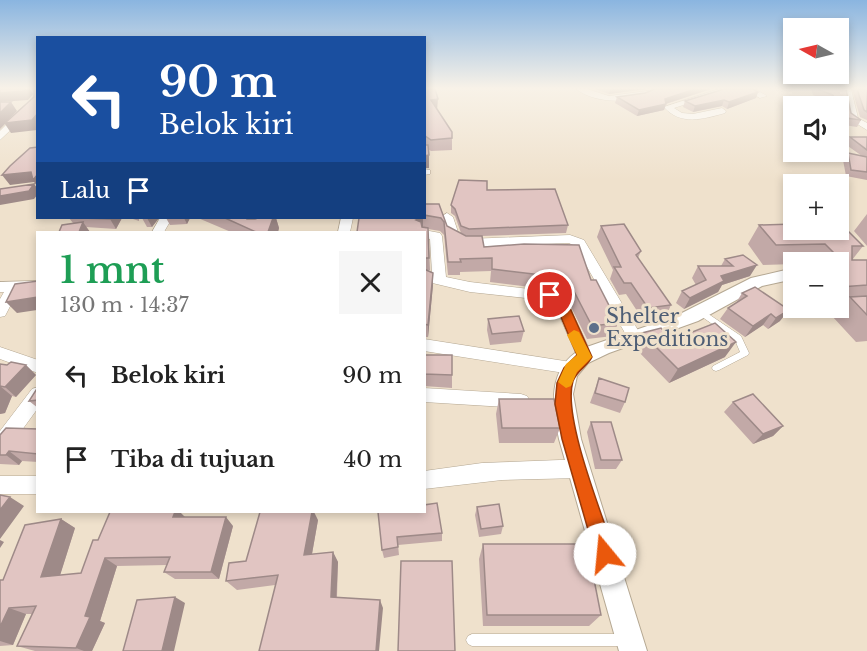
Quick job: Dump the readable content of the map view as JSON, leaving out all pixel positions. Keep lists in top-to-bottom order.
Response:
{
  "places": ["Shelter Expeditions"],
  "north": "left",
  "page": {
    "map_buttons": ["+", "−"],
    "turn": ["90 m", "Belok kiri"],
    "then": "Lalu",
    "heading": ["1 mnt", "130 m · 14:37"],
    "list": [
      {
        "name": "Belok kiri",
        "value": "90 m"
      },
      {
        "name": "Tiba di tujuan",
        "value": "40 m"
      }
    ]
  }
}
